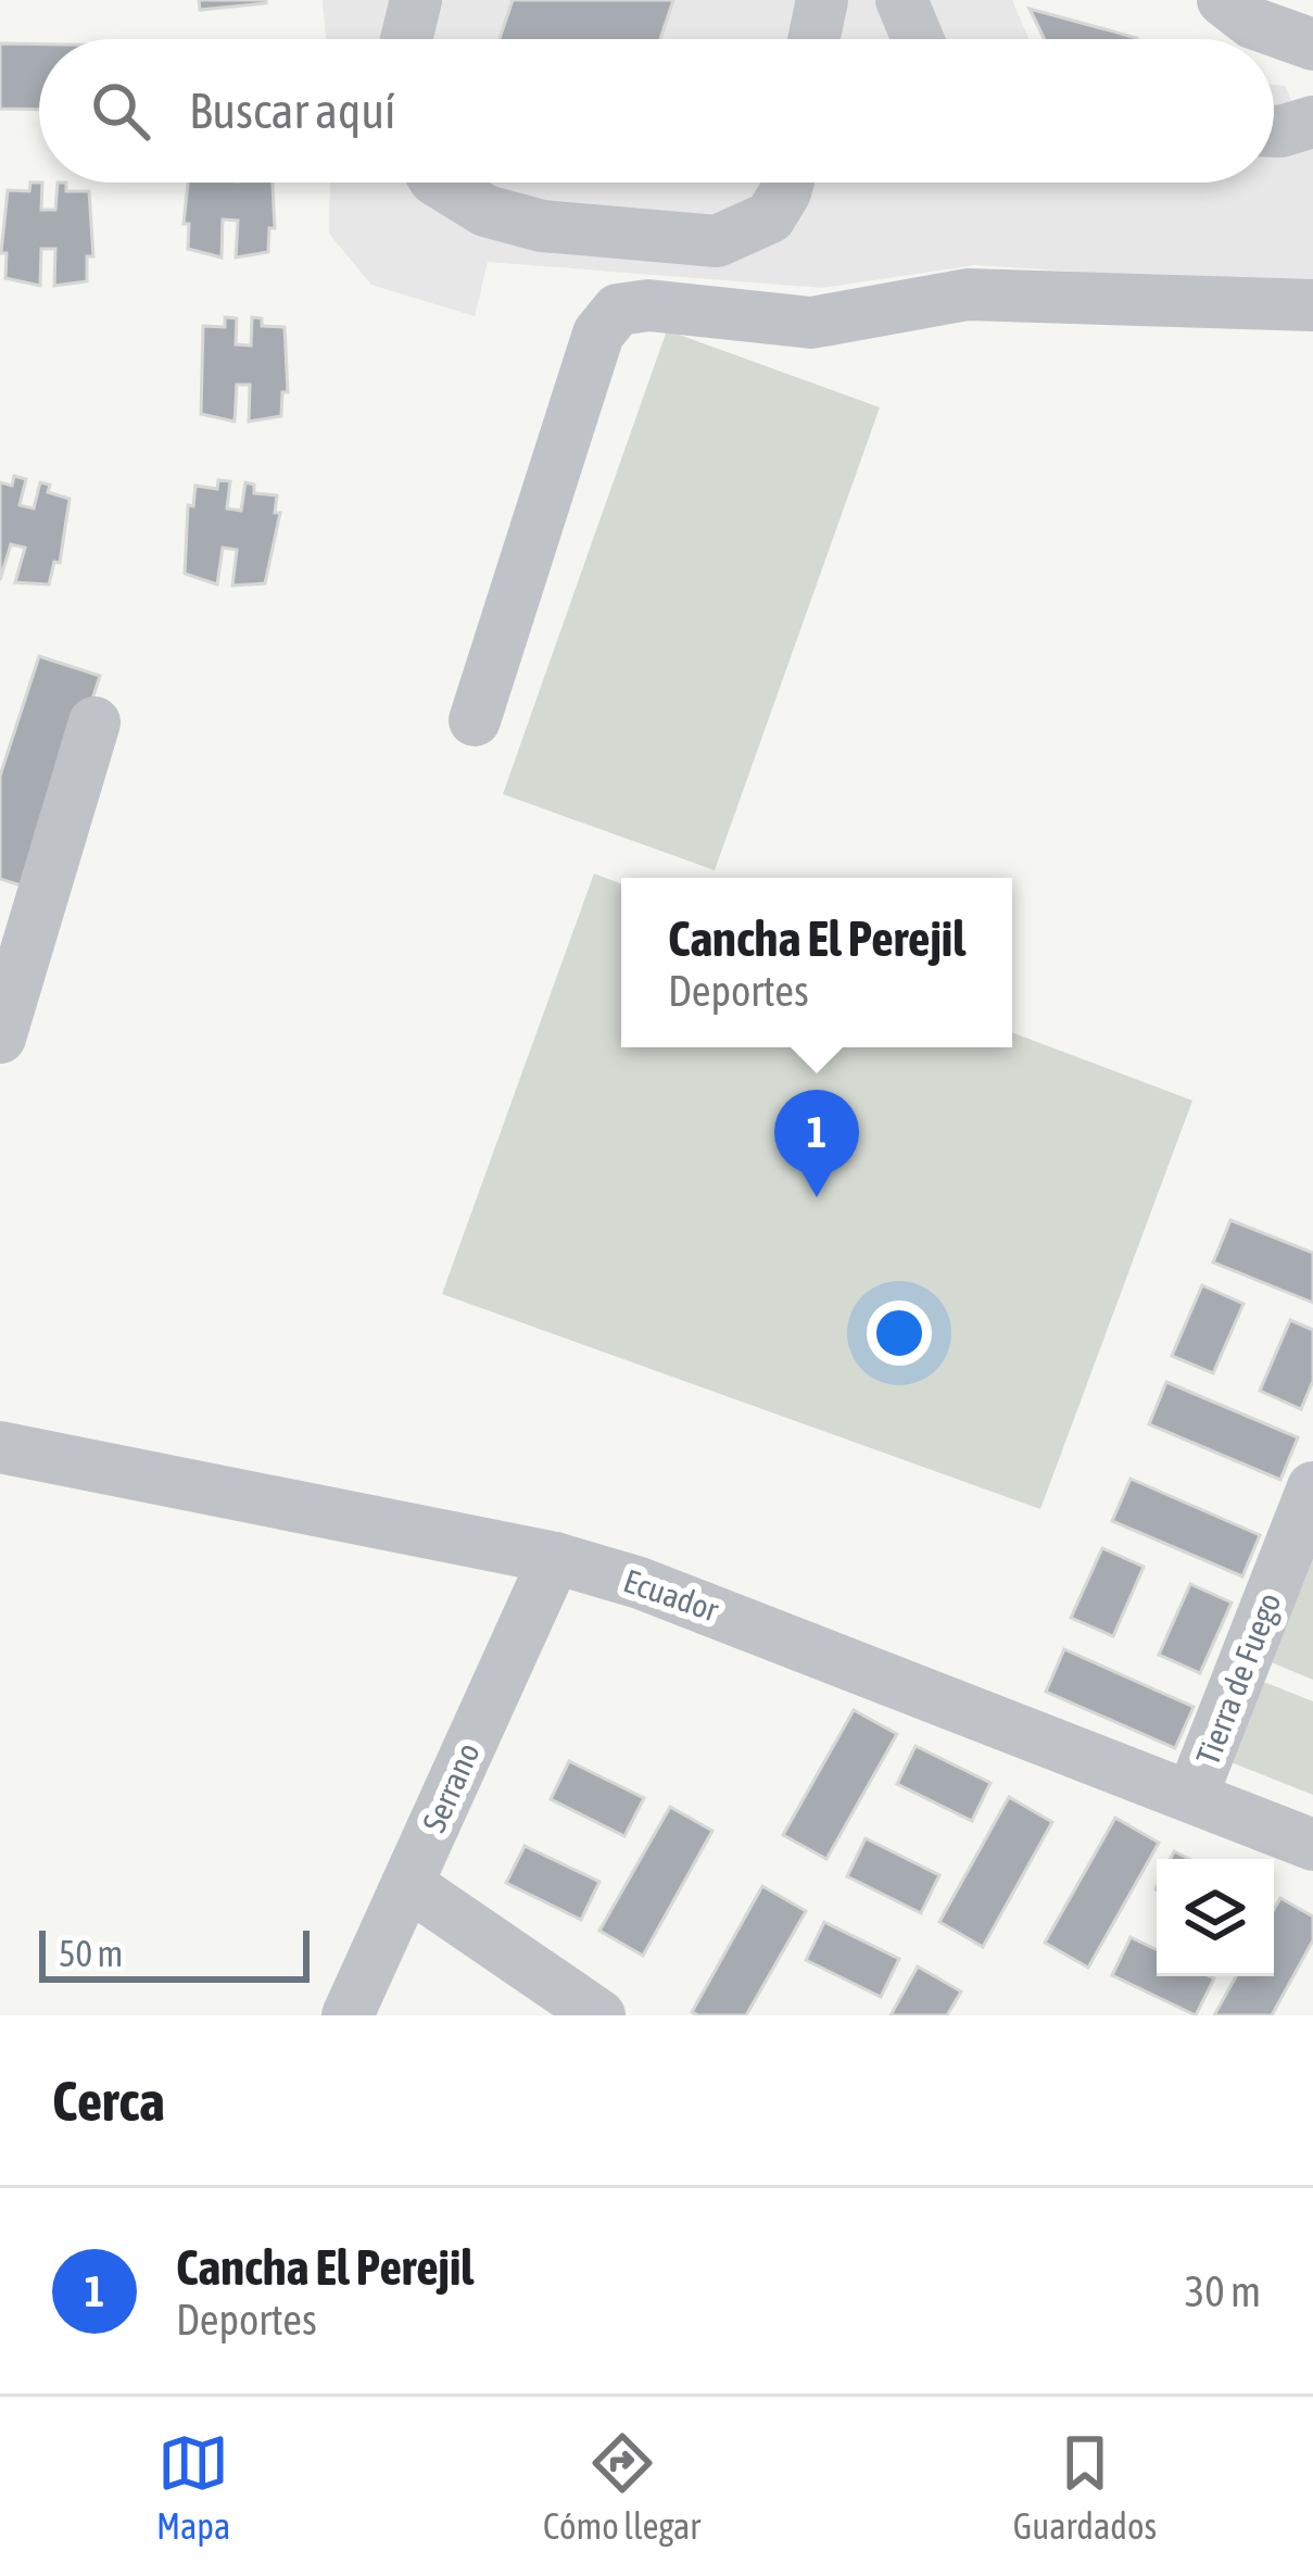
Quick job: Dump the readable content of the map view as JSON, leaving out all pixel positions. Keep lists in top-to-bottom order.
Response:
{
  "streets": {
    "street": ["Ecuador", "Tierra de Fuego", "Serrano"]
  },
  "crossings": [
    ["Ecuador", "Tierra de Fuego"],
    ["Ecuador", "Serrano"]
  ],
  "scale_bar": "50 m",
  "page": {
    "search": "Buscar aquí",
    "popup": ["Cancha El Perejil", "Deportes"],
    "pins": "1",
    "scale": "50 m",
    "heading": "Cerca",
    "list": [
      {
        "mark": "1",
        "name": "Cancha El Perejil",
        "note": "Deportes",
        "value": "30 m"
      }
    ],
    "nav": ["Mapa", "Cómo llegar", "Guardados"]
  }
}
